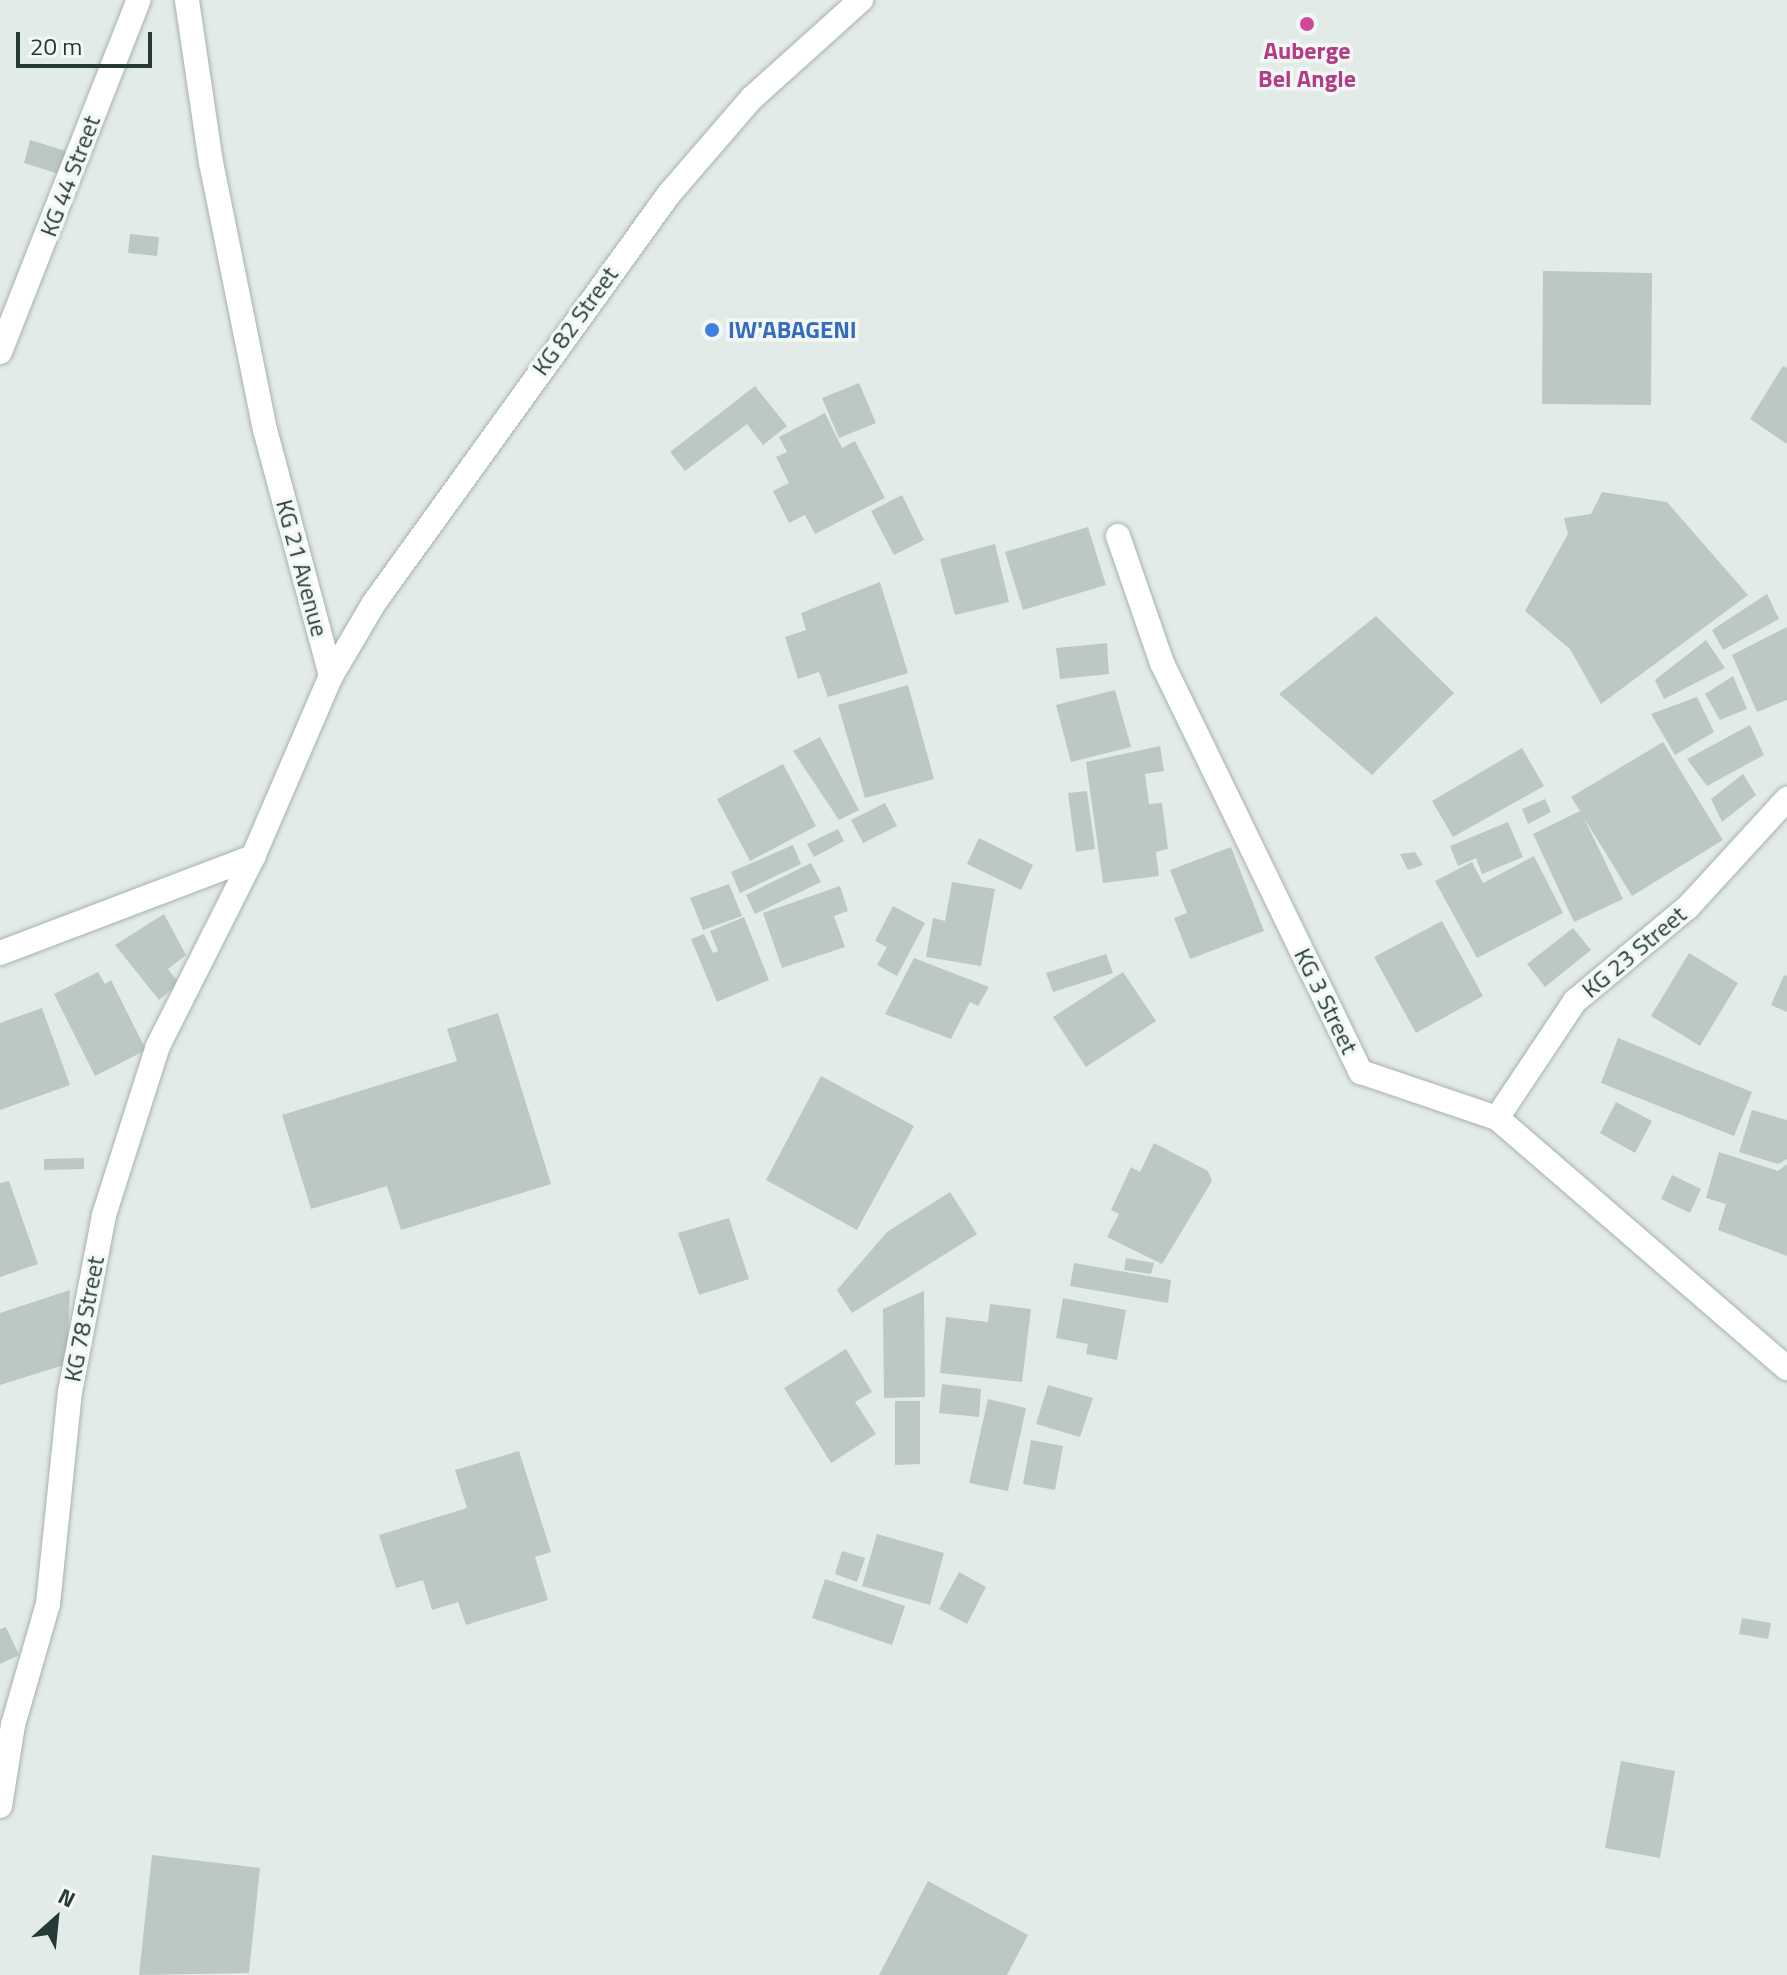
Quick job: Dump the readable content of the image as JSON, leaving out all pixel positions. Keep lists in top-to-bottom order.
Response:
{
  "streets": {
    "street": [
      "KG 44 Street",
      "KG 82 Street",
      "KG 21 Avenue",
      "KG 23 Street",
      "KG 3 Street",
      "KG 78 Street"
    ]
  },
  "crossings": [
    ["KG 82 Street", "KG 21 Avenue"],
    ["KG 23 Street", "KG 3 Street"]
  ],
  "places": ["Auberge Bel Angle", "IW'ABAGENI"],
  "scale_bar": "20 m",
  "north": "top right"
}
